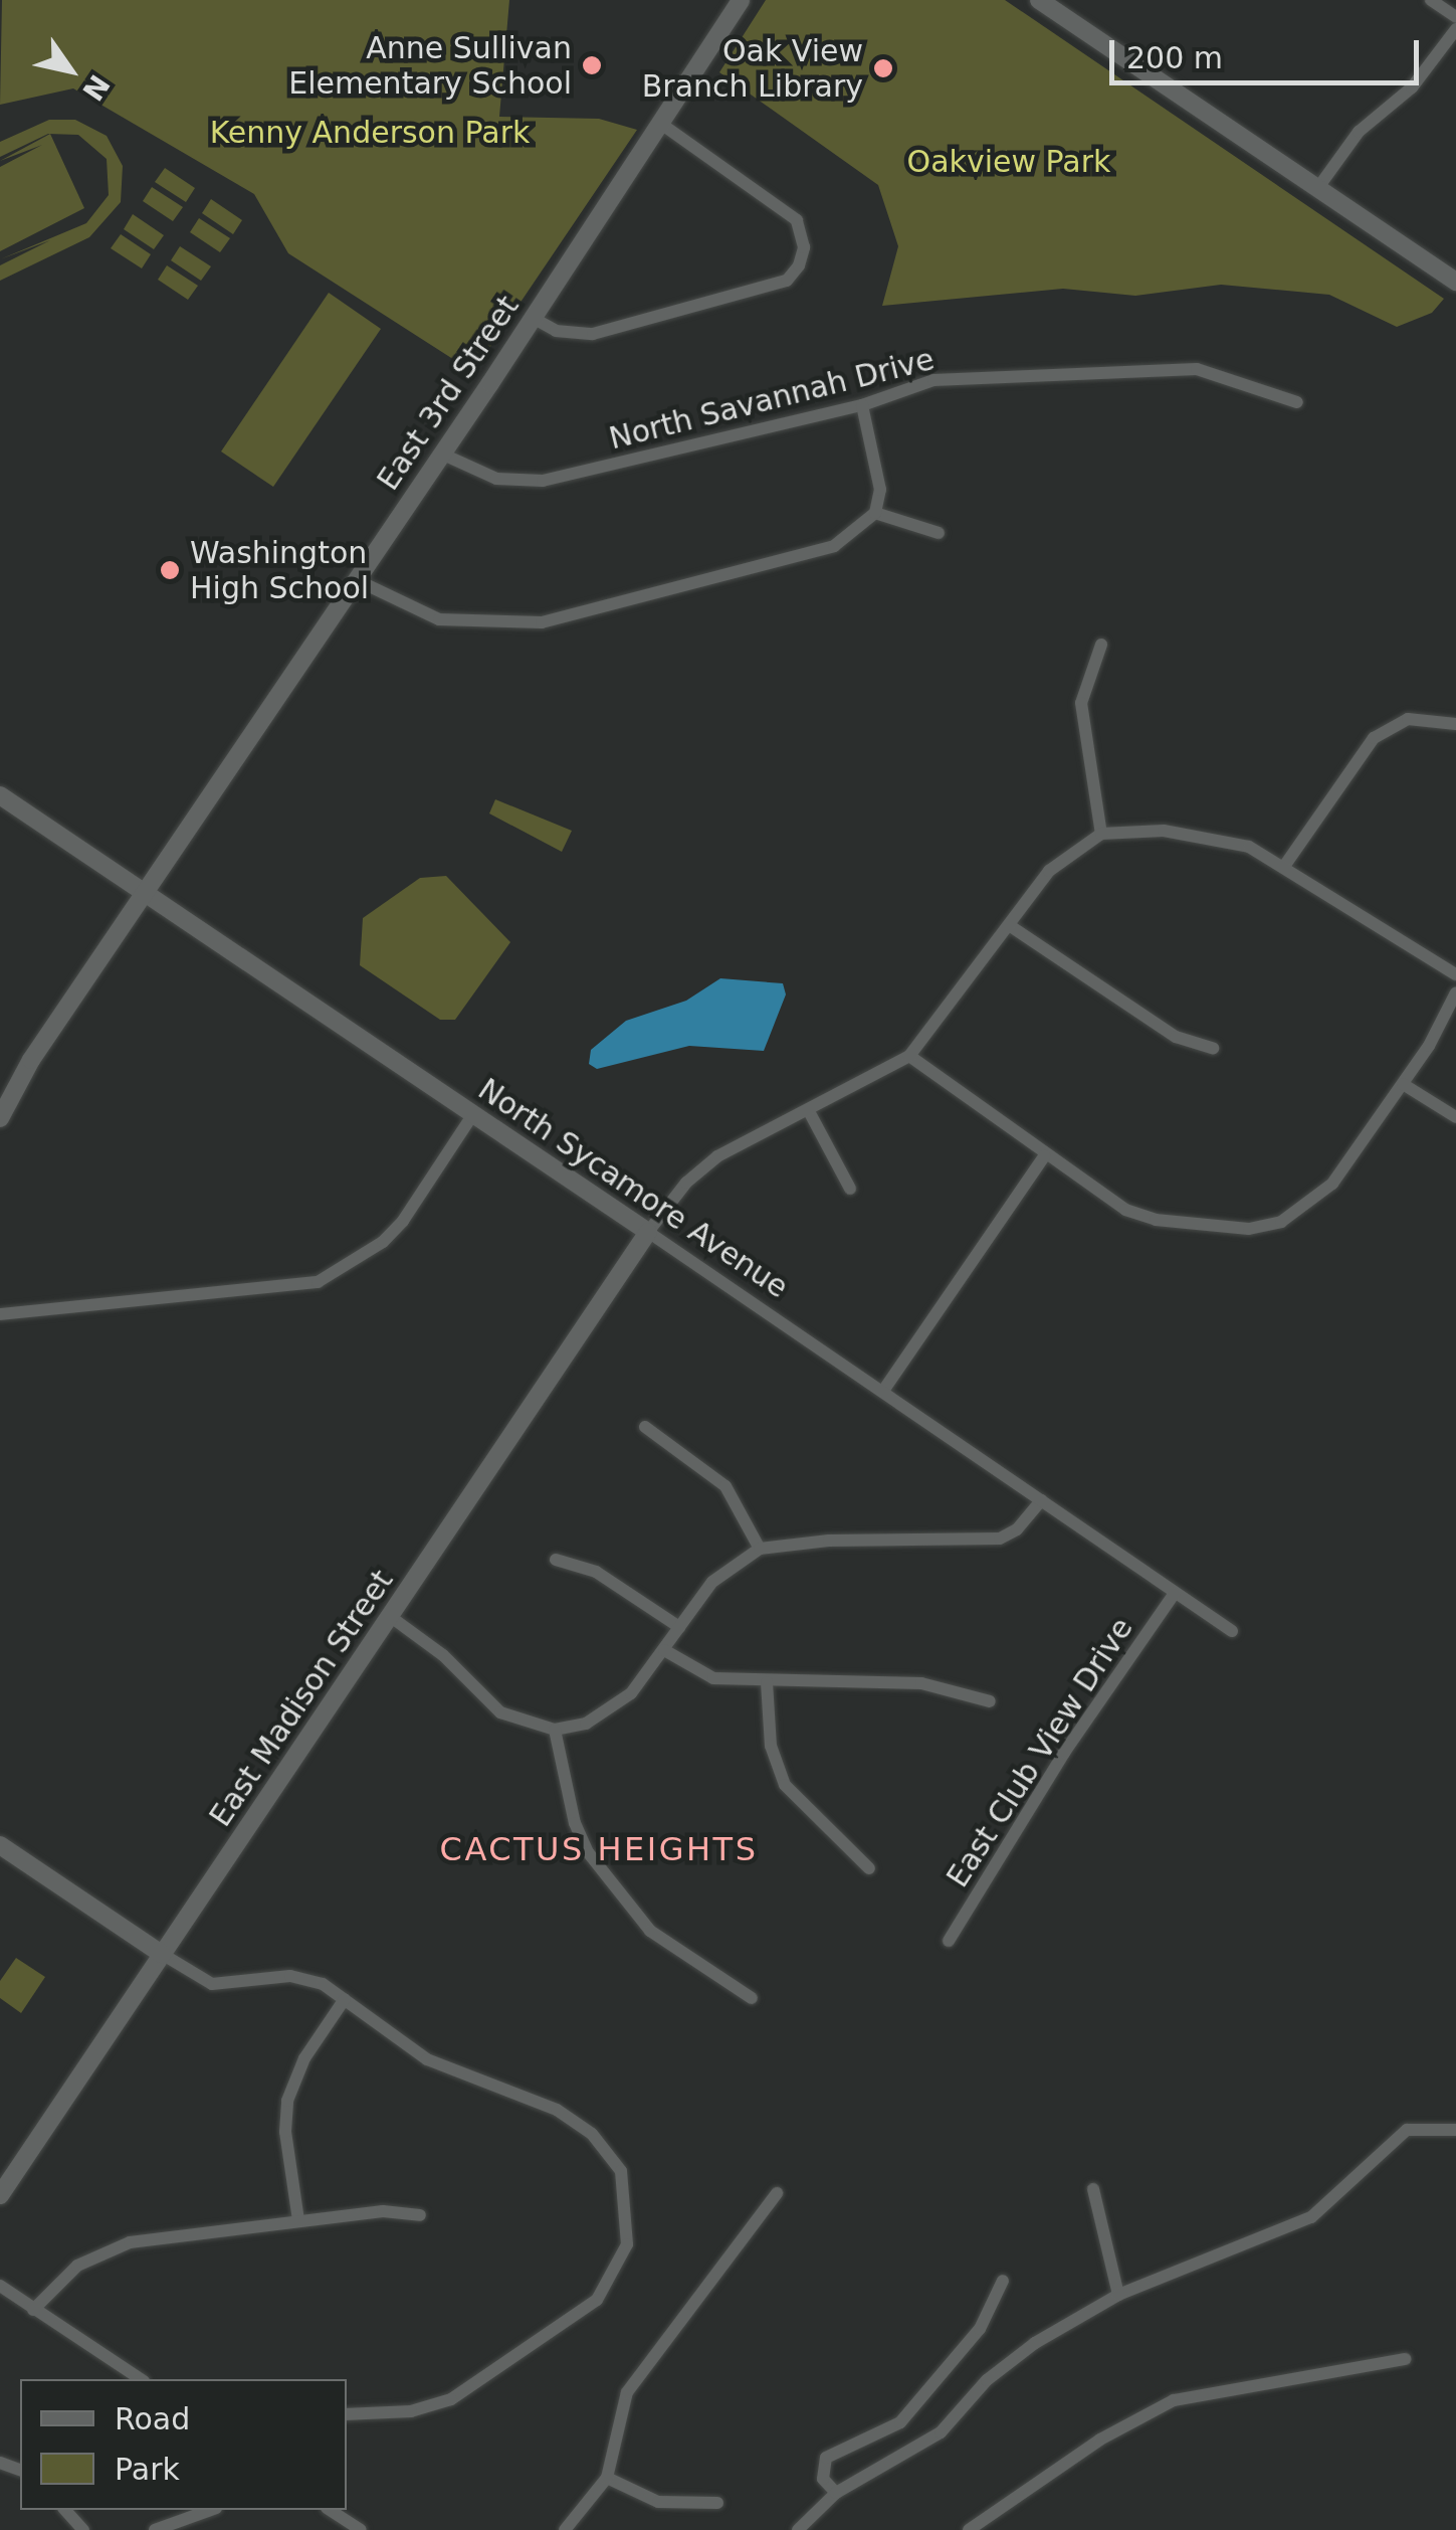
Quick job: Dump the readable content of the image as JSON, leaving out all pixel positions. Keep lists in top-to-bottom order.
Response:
{
  "streets": {
    "street": [
      "East 3rd Street",
      "North Savannah Drive",
      "North Sycamore Avenue",
      "East Madison Street",
      "East Club View Drive"
    ]
  },
  "crossings": [
    ["East 3rd Street", "North Savannah Drive"],
    ["East 3rd Street", "North Sycamore Avenue"],
    ["North Sycamore Avenue", "East Madison Street"],
    ["North Sycamore Avenue", "East Club View Drive"]
  ],
  "districts": ["CACTUS HEIGHTS"],
  "parks": ["Kenny Anderson Park", "Oakview Park"],
  "places": ["Anne Sullivan Elementary School", "Oak View Branch Library", "Washington High School"],
  "legend": ["Road", "Park"],
  "scale_bar": "200 m",
  "north": "bottom right"
}
